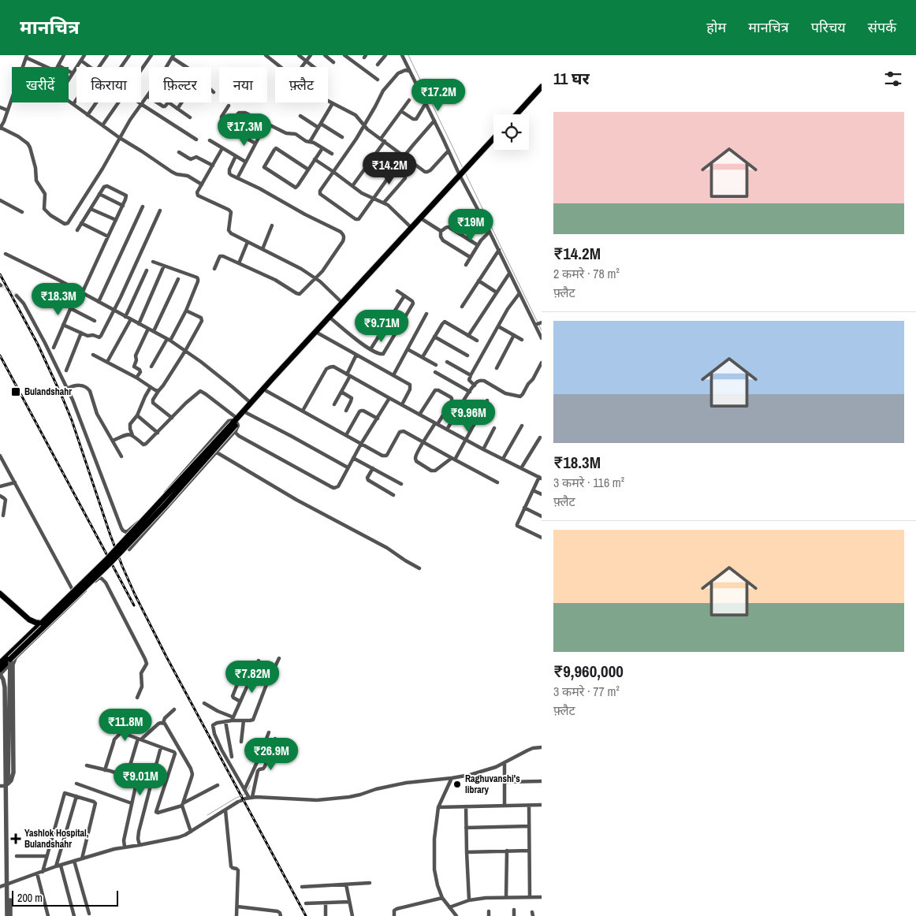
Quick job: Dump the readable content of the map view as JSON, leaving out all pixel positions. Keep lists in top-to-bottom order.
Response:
{
  "places": {
    "transit": ["Bulandshahr"],
    "other": ["Raghuvanshi's library"],
    "health": ["Yashlok Hospital, Bulandshahr"]
  },
  "scale_bar": "200 m",
  "page": {
    "header": "मानचित्र",
    "nav": [
      "होम",
      "मानचित्र",
      "परिचय",
      "संपर्क"
    ],
    "heading": "11 घर",
    "chip": [
      "खरीदें",
      "किराया",
      "फ़िल्टर",
      "नया",
      "फ़्लैट"
    ],
    "price": [
      "₹17.2M",
      "₹17.3M",
      "₹14.2M",
      "₹19M",
      "₹18.3M",
      "₹9.71M",
      "₹9.96M",
      "₹7.82M",
      "₹11.8M",
      "₹26.9M",
      "₹9.01M"
    ],
    "list": [
      {
        "name": "₹14.2M",
        "note": "2 कमरे · 78 m² · फ़्लैट"
      },
      {
        "name": "₹18.3M",
        "note": "3 कमरे · 116 m² · फ़्लैट"
      },
      {
        "name": "₹9,960,000",
        "note": "3 कमरे · 77 m² · फ़्लैट"
      }
    ],
    "scale": "200 m"
  }
}
